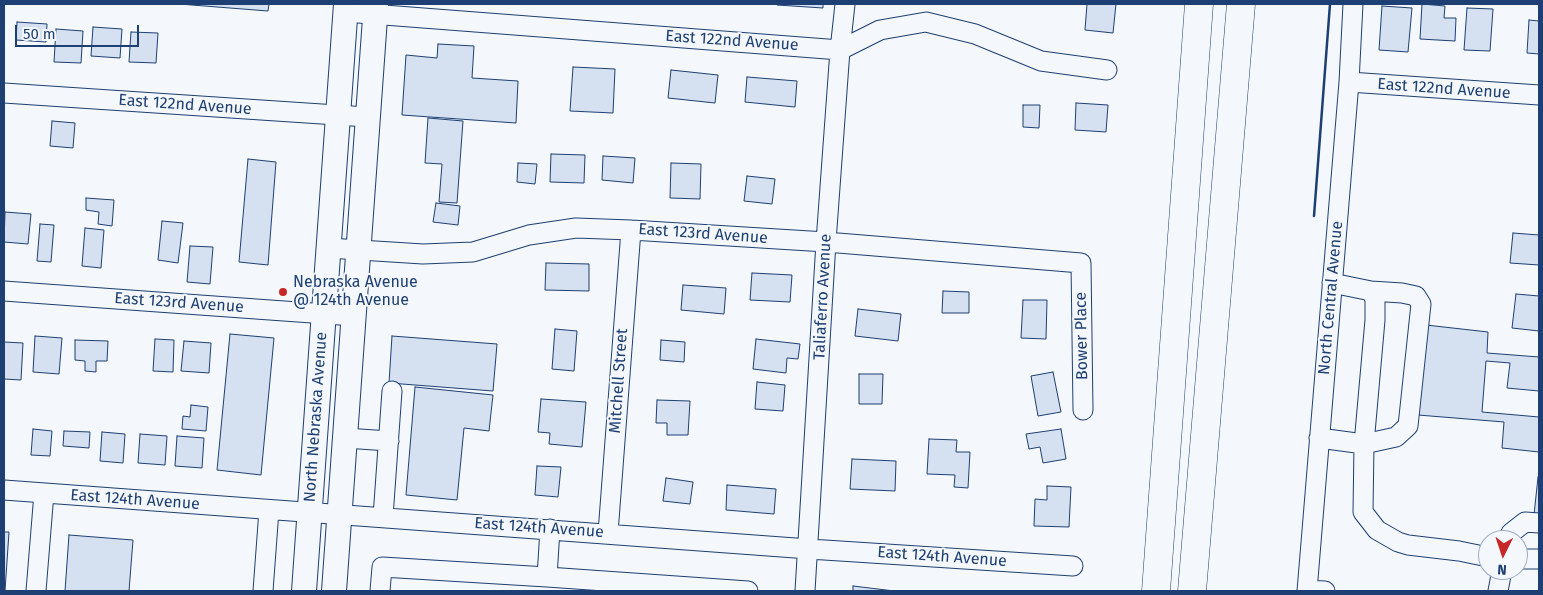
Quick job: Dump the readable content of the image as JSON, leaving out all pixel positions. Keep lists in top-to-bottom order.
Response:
{
  "streets": {
    "main road": ["North Nebraska Avenue"],
    "street": [
      "East 122nd Avenue",
      "East 123rd Avenue",
      "Taliaferro Avenue",
      "North Central Avenue",
      "Bower Place",
      "Mitchell Street",
      "East 124th Avenue"
    ]
  },
  "crossings": [
    ["East 122nd Avenue", "Taliaferro Avenue"],
    ["East 122nd Avenue", "North Central Avenue"],
    ["East 122nd Avenue", "North Nebraska Avenue"],
    ["East 123rd Avenue", "Taliaferro Avenue"],
    ["East 123rd Avenue", "Bower Place"],
    ["East 123rd Avenue", "Mitchell Street"],
    ["East 123rd Avenue", "North Nebraska Avenue"],
    ["Taliaferro Avenue", "East 124th Avenue"],
    ["Mitchell Street", "East 124th Avenue"],
    ["North Nebraska Avenue", "East 124th Avenue"]
  ],
  "places": ["Nebraska Avenue @ 124th Avenue"],
  "scale_bar": "50 m",
  "north": "bottom"
}
